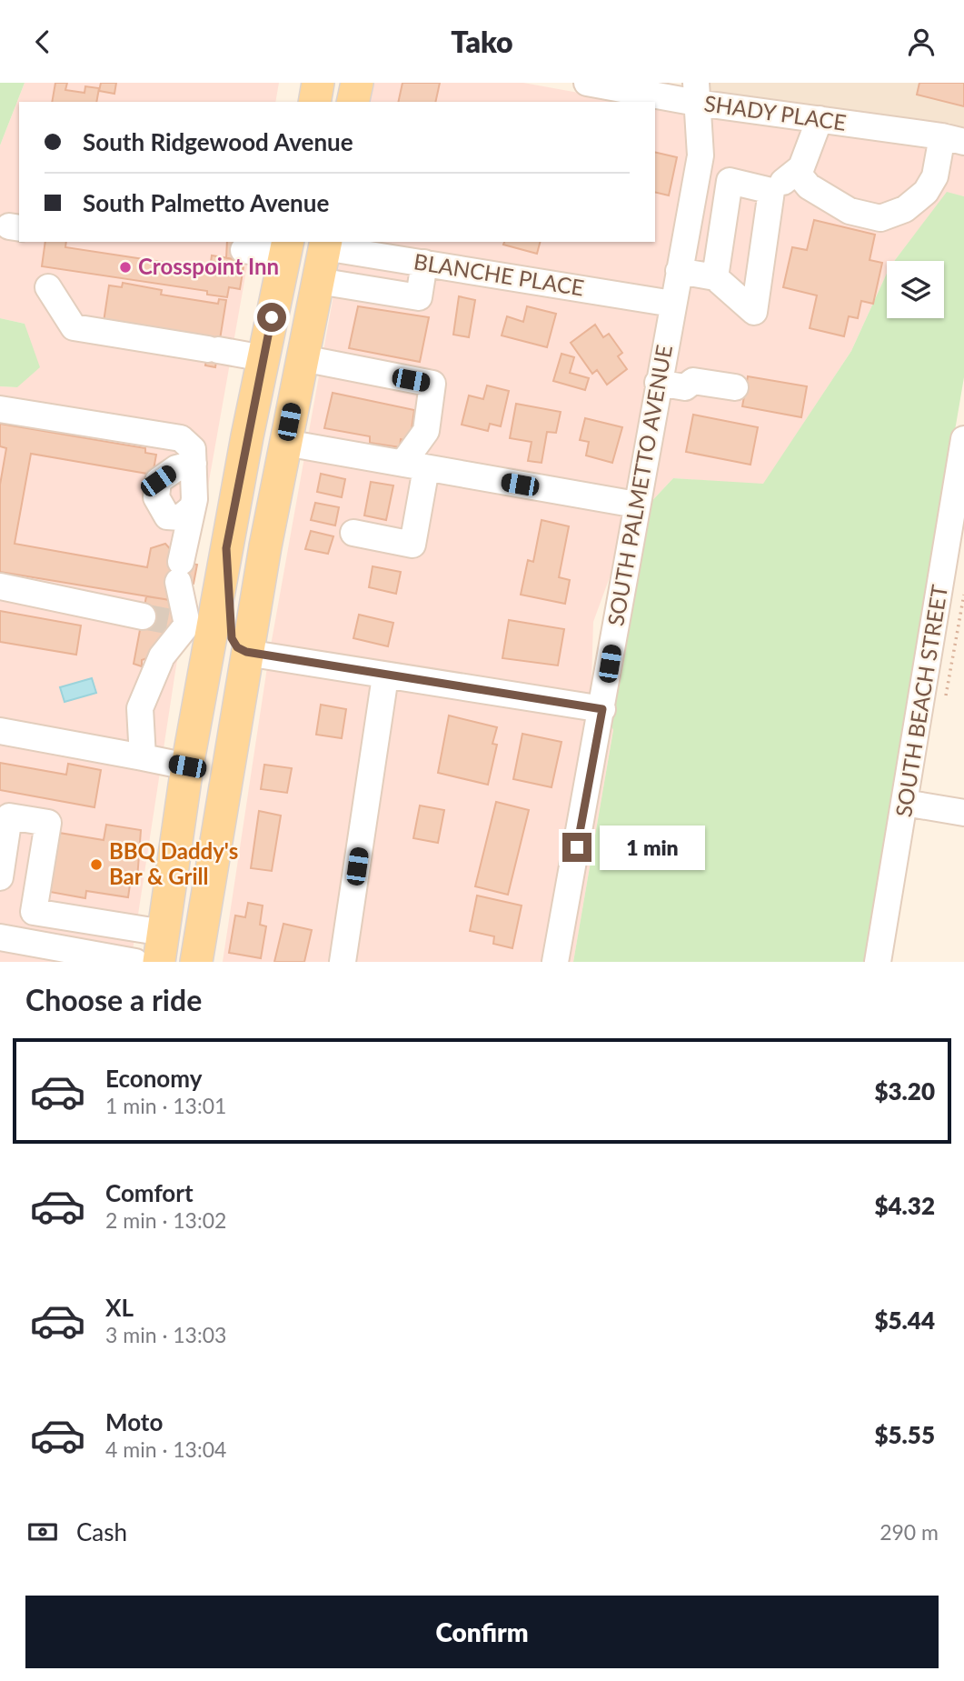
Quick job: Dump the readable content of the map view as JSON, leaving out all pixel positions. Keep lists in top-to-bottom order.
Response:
{
  "streets": {
    "street": [
      "SHADY PLACE",
      "BLANCHE PLACE",
      "SOUTH PALMETTO AVENUE",
      "SOUTH BEACH STREET"
    ]
  },
  "crossings": [
    ["SHADY PLACE", "SOUTH PALMETTO AVENUE"],
    ["BLANCHE PLACE", "SOUTH PALMETTO AVENUE"]
  ],
  "places": ["Crosspoint Inn", "BBQ Daddy's Bar & Grill"],
  "page": {
    "header": "Tako",
    "banner": ["South Ridgewood Avenue", "South Palmetto Avenue"],
    "bubble": "1 min",
    "heading": "Choose a ride",
    "list": [
      {
        "name": "Economy",
        "note": "1 min · 13:01",
        "value": "$3.20"
      },
      {
        "name": "Comfort",
        "note": "2 min · 13:02",
        "value": "$4.32"
      },
      {
        "name": "XL",
        "note": "3 min · 13:03",
        "value": "$5.44"
      },
      {
        "name": "Moto",
        "note": "4 min · 13:04",
        "value": "$5.55"
      }
    ],
    "pay": ["Cash", "290 m"],
    "buttons": "Confirm"
  }
}
